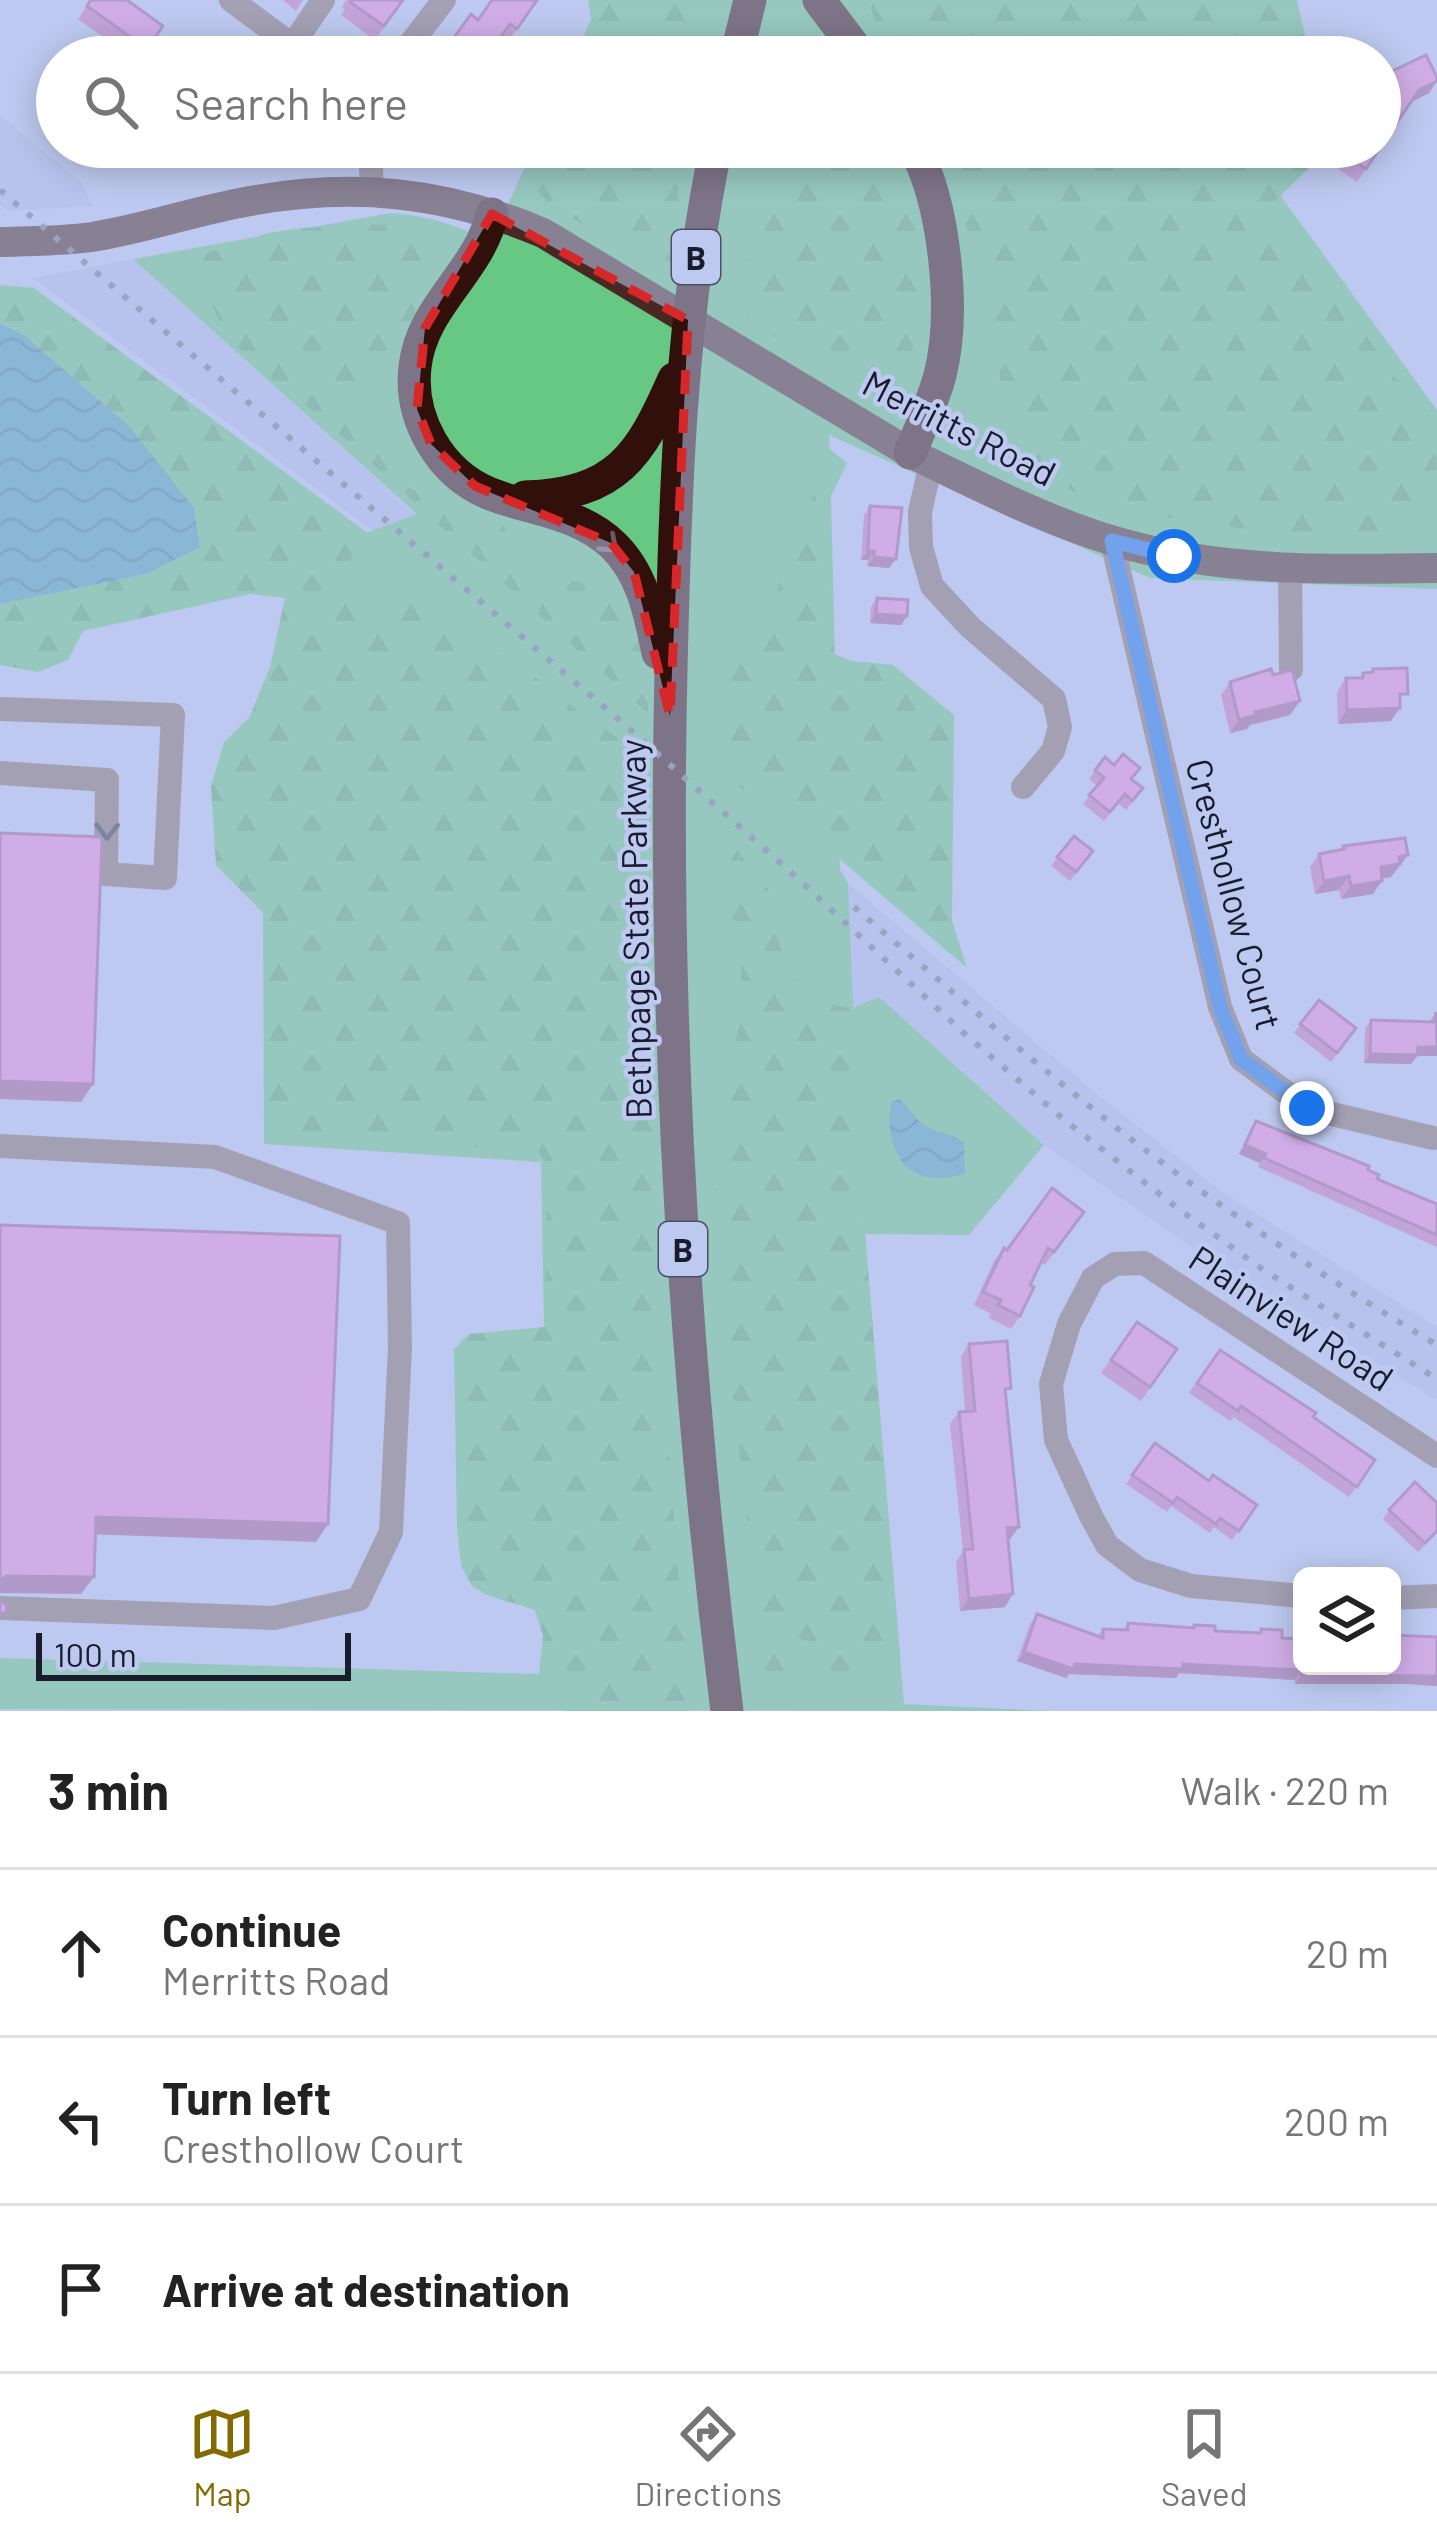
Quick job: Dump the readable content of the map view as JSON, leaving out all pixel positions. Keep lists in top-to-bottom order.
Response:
{
  "streets": {
    "highway": ["B", "Bethpage State Parkway"],
    "main road": ["Merritts Road"],
    "street": ["Cresthollow Court", "Plainview Road"]
  },
  "crossings": [
    ["Merritts Road", "Cresthollow Court"]
  ],
  "scale_bar": "100 m",
  "page": {
    "search": "Search here",
    "scale": "100 m",
    "heading": ["3 min", "Walk · 220 m"],
    "list": [
      ["Continue", "Merritts Road", "20 m"],
      ["Turn left", "Cresthollow Court", "200 m"],
      "Arrive at destination"
    ],
    "nav": ["Map", "Directions", "Saved"]
  }
}
